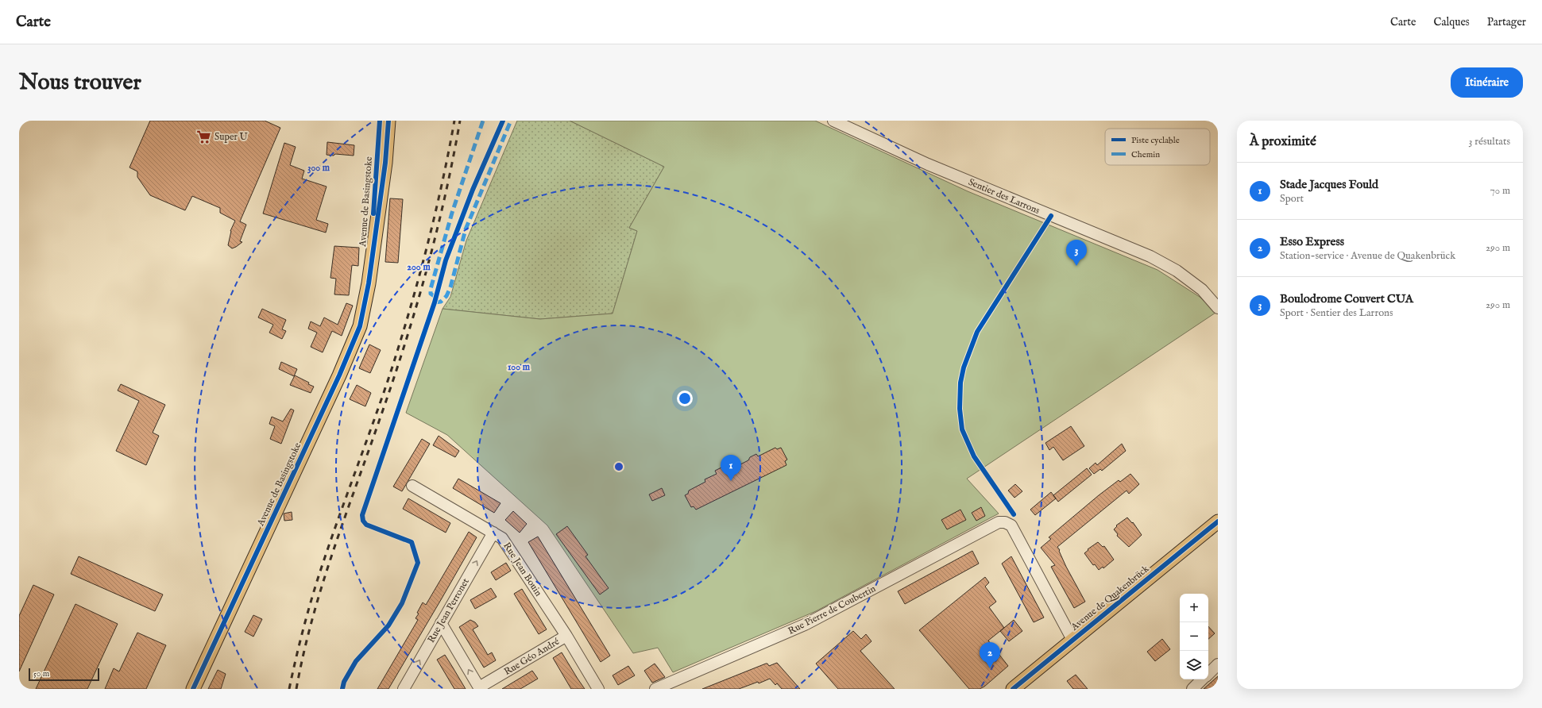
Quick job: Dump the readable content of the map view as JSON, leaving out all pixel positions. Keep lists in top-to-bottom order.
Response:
{
  "streets": {
    "main road": ["Avenue de Basingstoke", "Avenue de Quakenbrück"],
    "street": [
      "Sentier des Larrons",
      "Rue Jean Bouin",
      "Rue Pierre de Coubertin",
      "Rue Jean Perronet",
      "Rue Géo André"
    ]
  },
  "crossings": [
    ["Rue Jean Bouin", "Rue Jean Perronet"],
    ["Rue Jean Bouin", "Rue Géo André"],
    ["Avenue de Quakenbrück", "Rue Pierre de Coubertin"],
    ["Rue Jean Perronet", "Rue Géo André"]
  ],
  "one_way": ["Rue Jean Perronet"],
  "places": {
    "supermarket": ["Super U"]
  },
  "legend": ["Piste cyclable", "Chemin"],
  "scale_bar": "50 m",
  "page": {
    "header": "Carte",
    "nav": ["Carte", "Calques", "Partager"],
    "buttons": "Itinéraire",
    "title": "Nous trouver",
    "heading": ["À proximité", "3 résultats"],
    "list": [
      {
        "mark": "1",
        "name": "Stade Jacques Fould",
        "note": "Sport",
        "value": "70 m"
      },
      {
        "mark": "2",
        "name": "Esso Express",
        "note": "Station-service · Avenue de Quakenbrück",
        "value": "290 m"
      },
      {
        "mark": "3",
        "name": "Boulodrome Couvert CUA",
        "note": "Sport · Sentier des Larrons",
        "value": "290 m"
      }
    ],
    "pins": ["3", "1", "2"],
    "map_buttons": ["+", "−"],
    "scale": "50 m"
  },
  "rings": ["300 m", "200 m", "100 m"]
}
